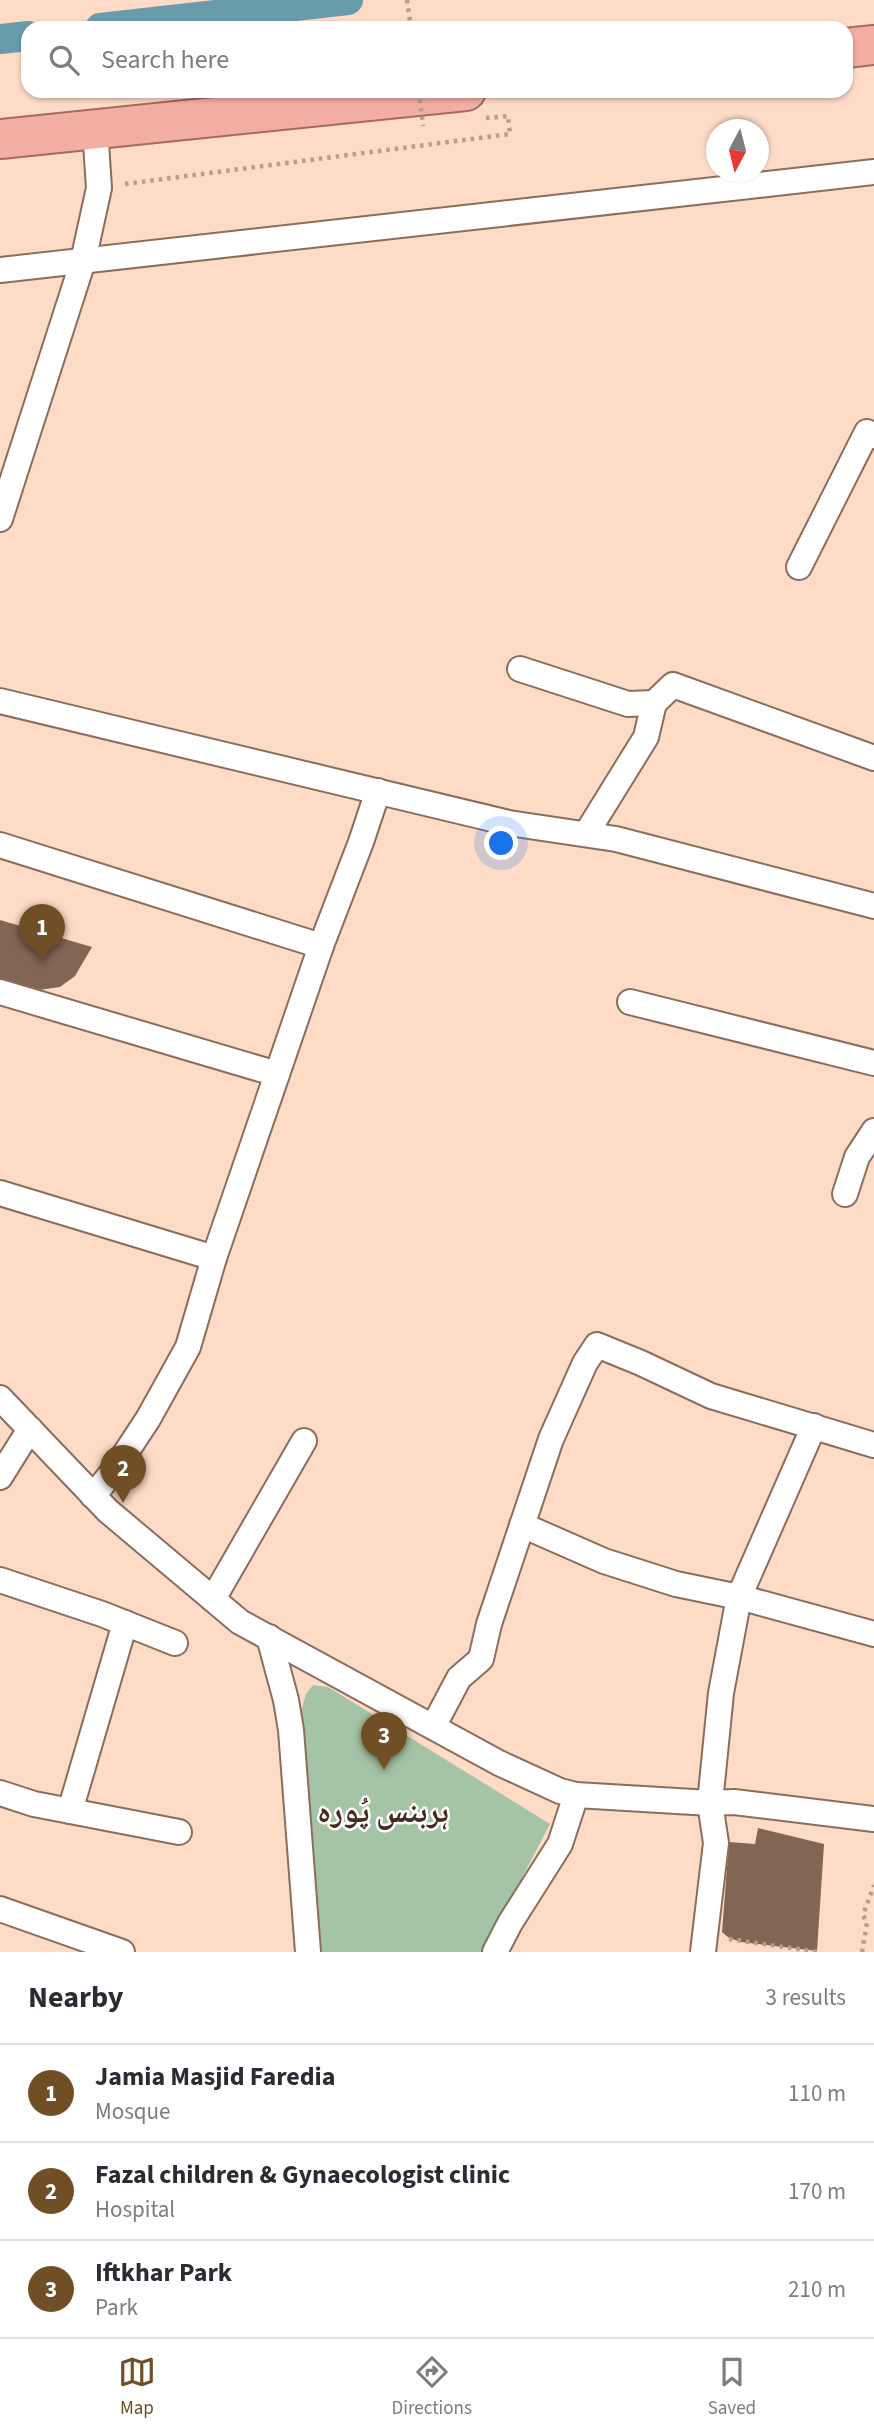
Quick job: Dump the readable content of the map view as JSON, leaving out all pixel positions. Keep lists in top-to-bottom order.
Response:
{
  "districts": ["ہربنس پُورہ"],
  "north": "bottom",
  "page": {
    "search": "Search here",
    "pins": ["1", "2", "3"],
    "heading": ["Nearby", "3 results"],
    "list": [
      {
        "mark": "1",
        "name": "Jamia Masjid Faredia",
        "note": "Mosque",
        "value": "110 m"
      },
      {
        "mark": "2",
        "name": "Fazal children & Gynaecologist clinic",
        "note": "Hospital",
        "value": "170 m"
      },
      {
        "mark": "3",
        "name": "Iftkhar Park",
        "note": "Park",
        "value": "210 m"
      }
    ],
    "nav": ["Map", "Directions", "Saved"]
  }
}
